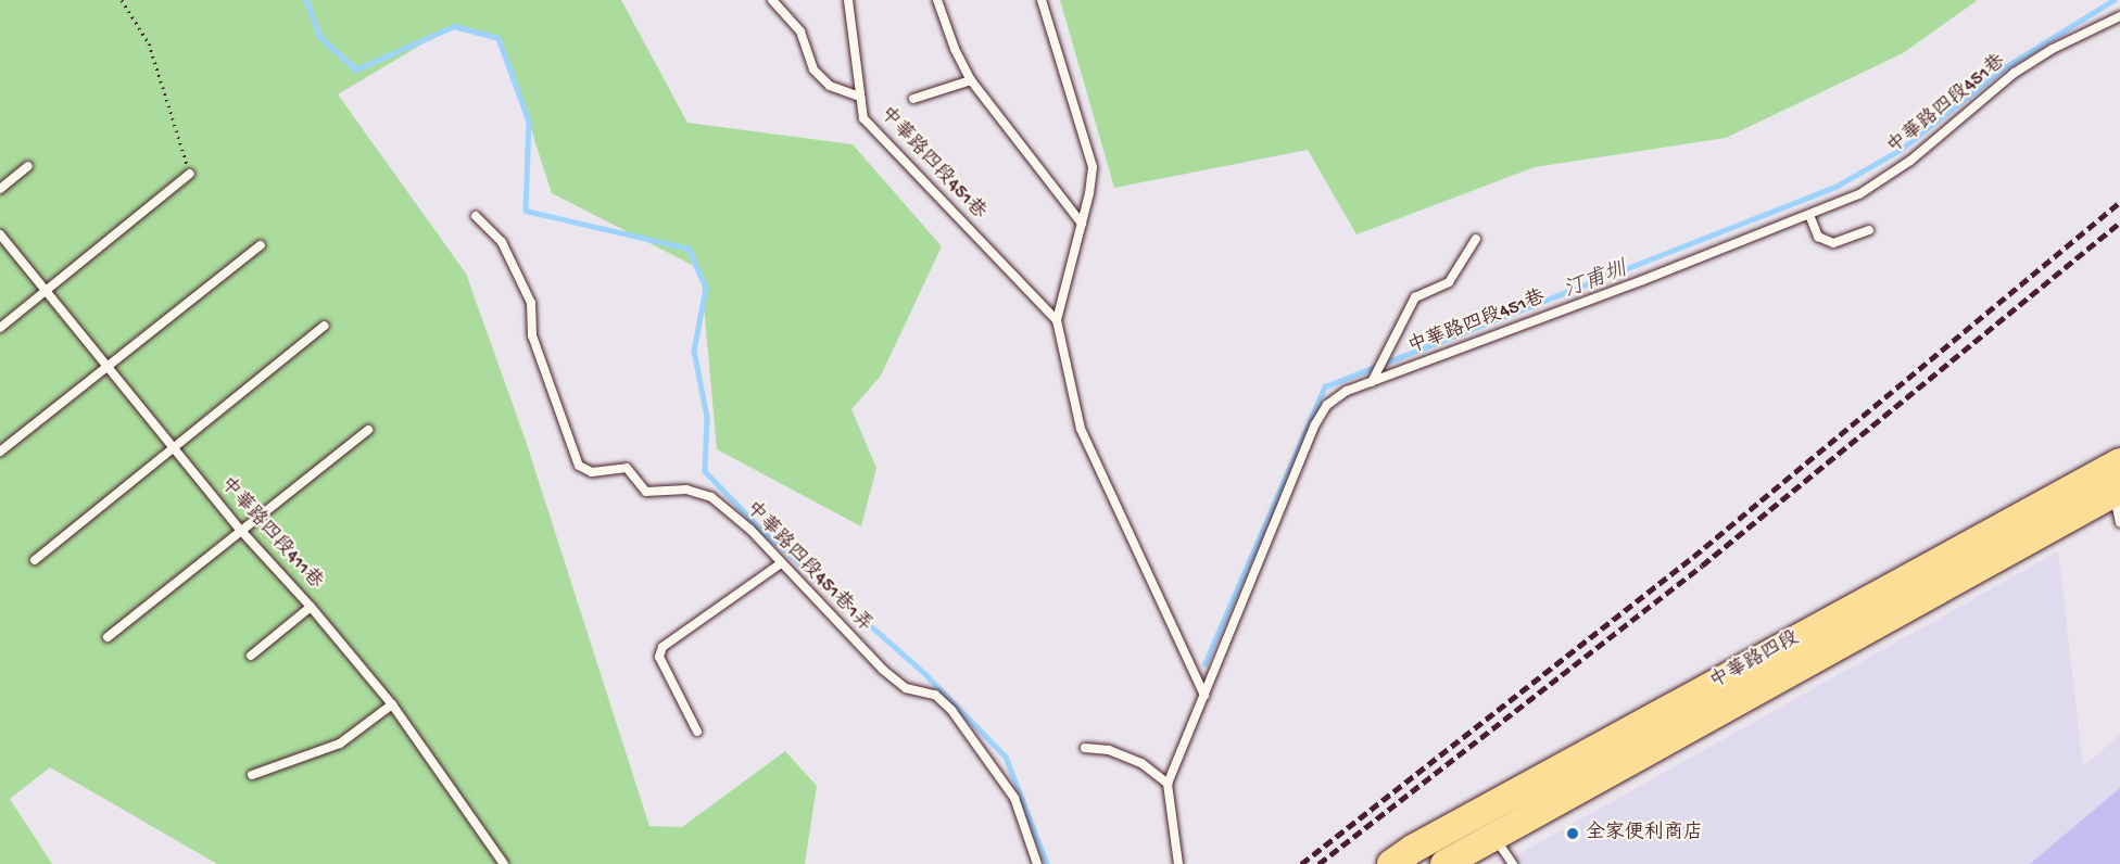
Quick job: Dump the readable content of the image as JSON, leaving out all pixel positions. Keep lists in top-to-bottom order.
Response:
{
  "streets": {
    "main road": ["中華路四段"],
    "lane": ["中華路四段451巷", "中華路四段411巷", "中華路四段451巷1弄"]
  },
  "water": ["汀甫圳"],
  "places": ["全家便利商店"]
}
